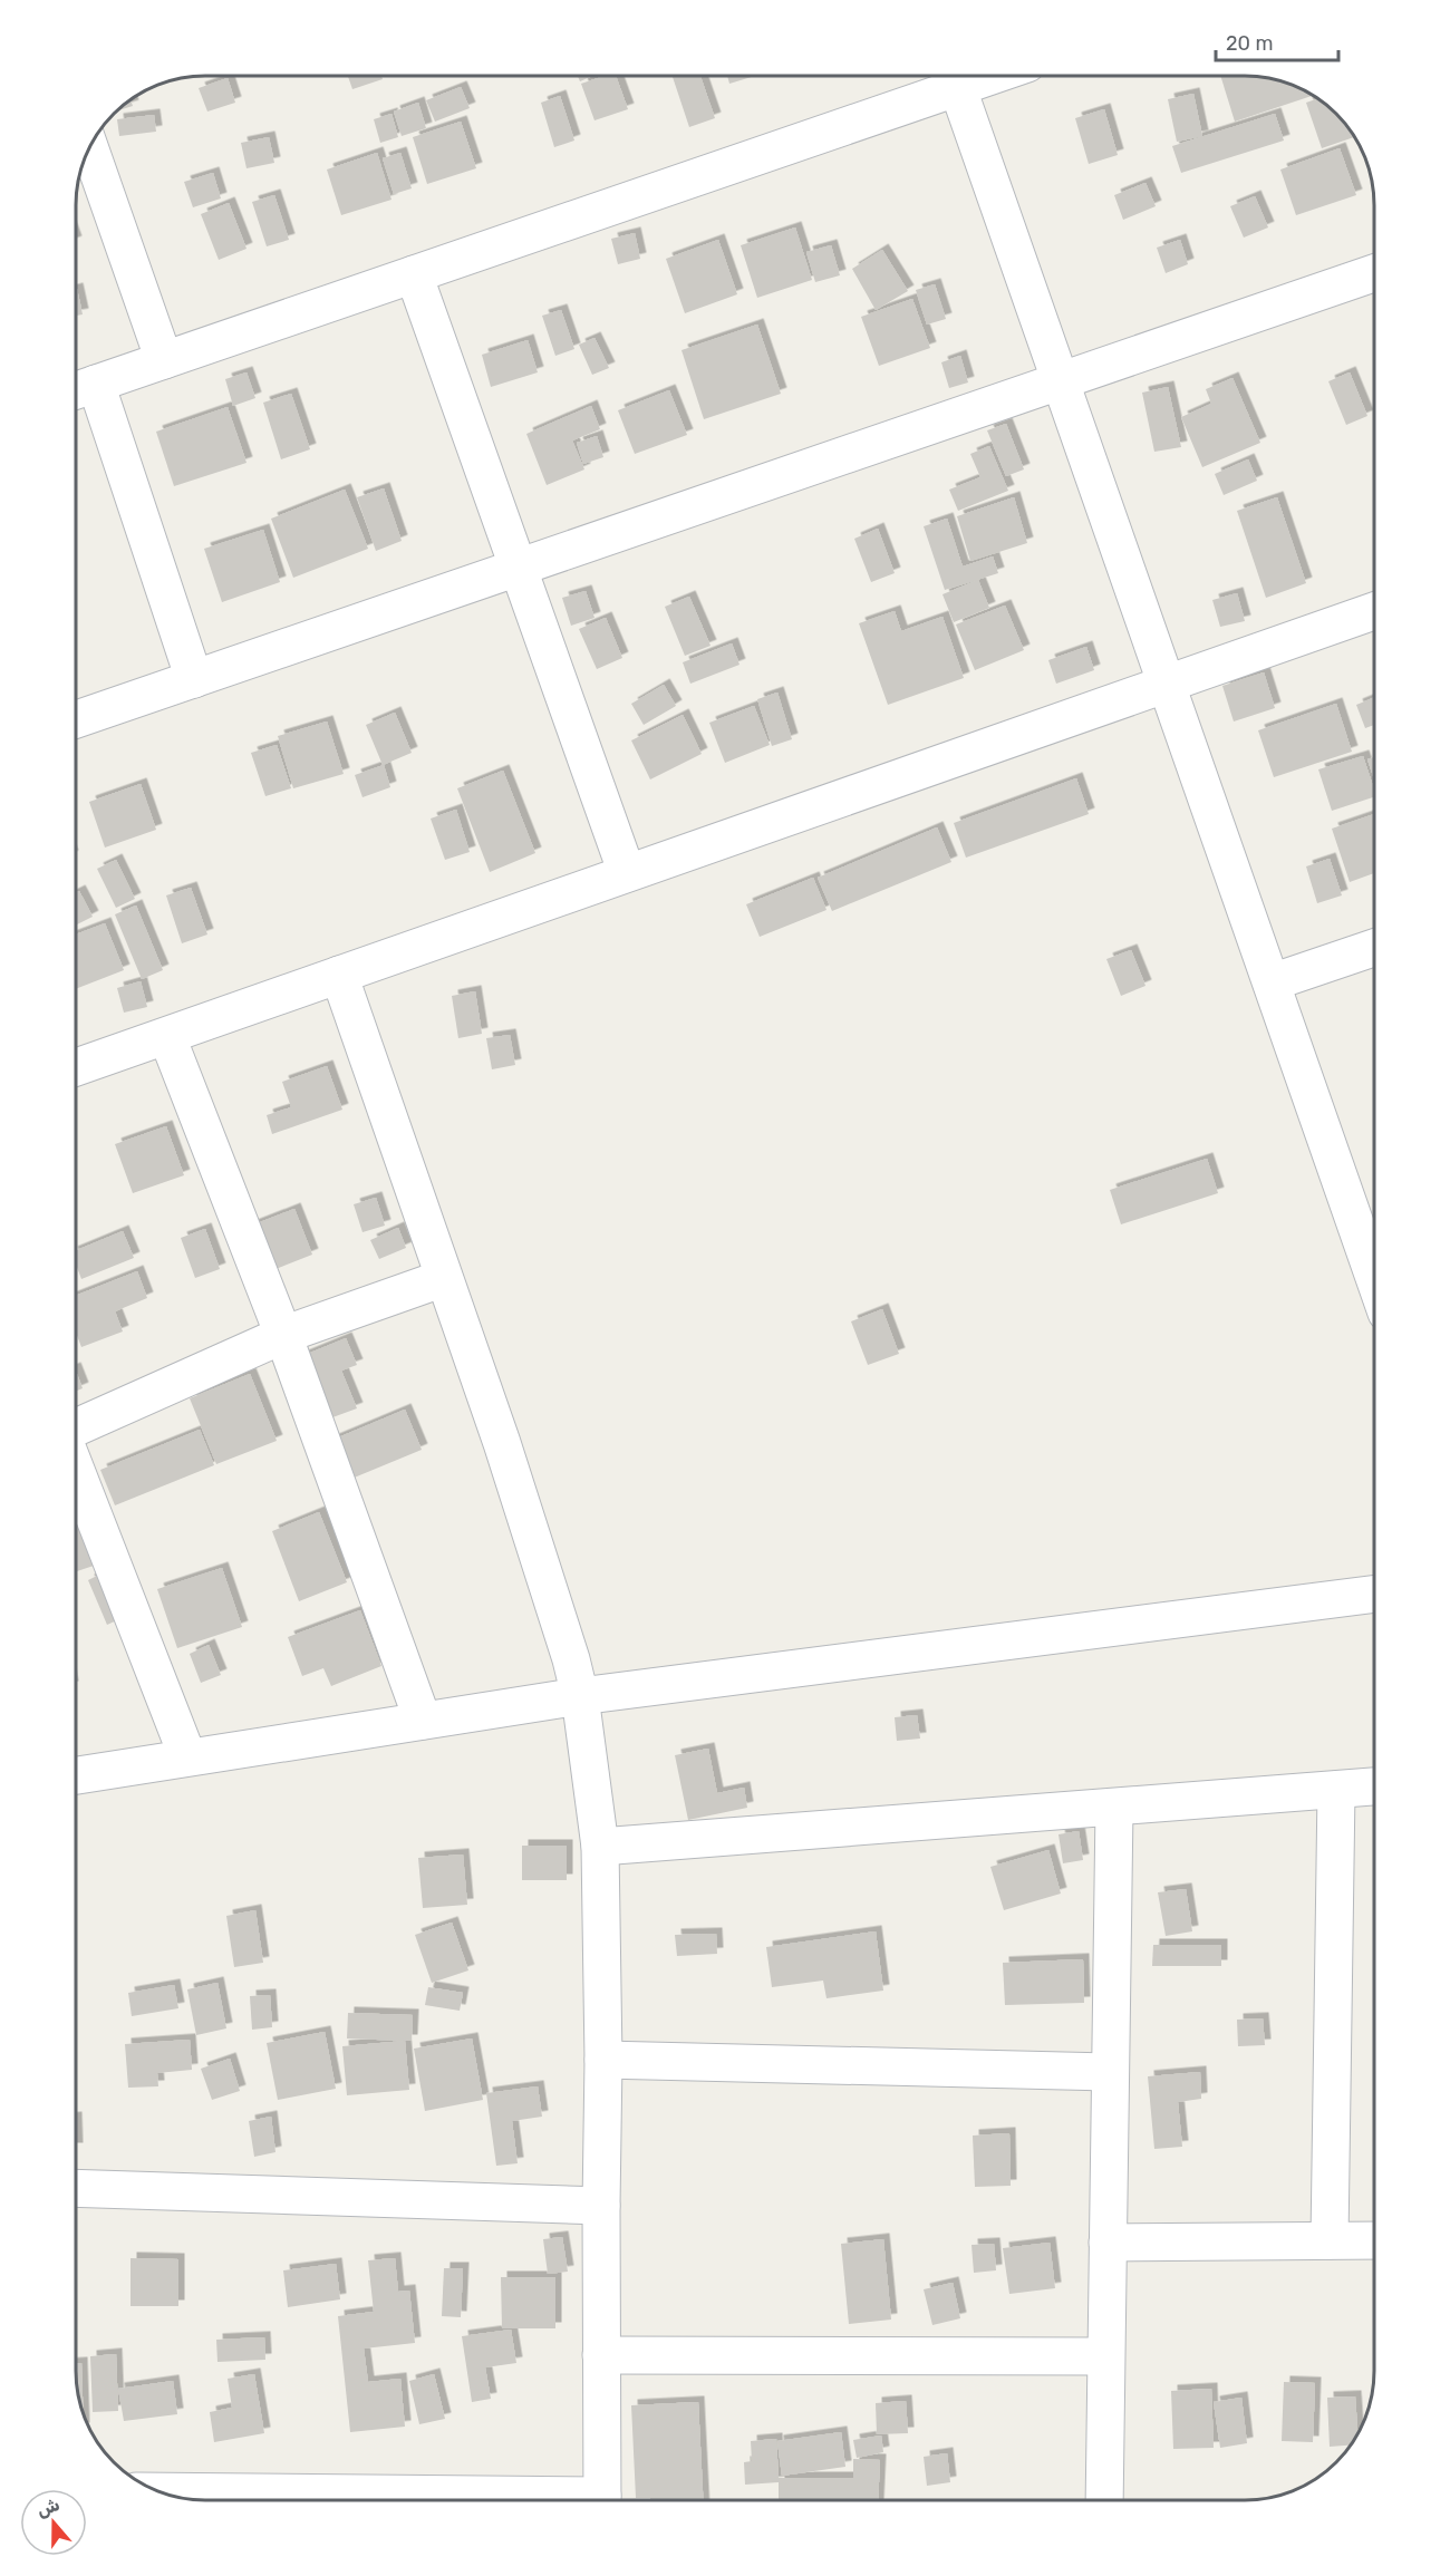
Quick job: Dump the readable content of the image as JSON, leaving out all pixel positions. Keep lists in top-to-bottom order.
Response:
{
  "scale_bar": "20 m",
  "north": "top"
}
